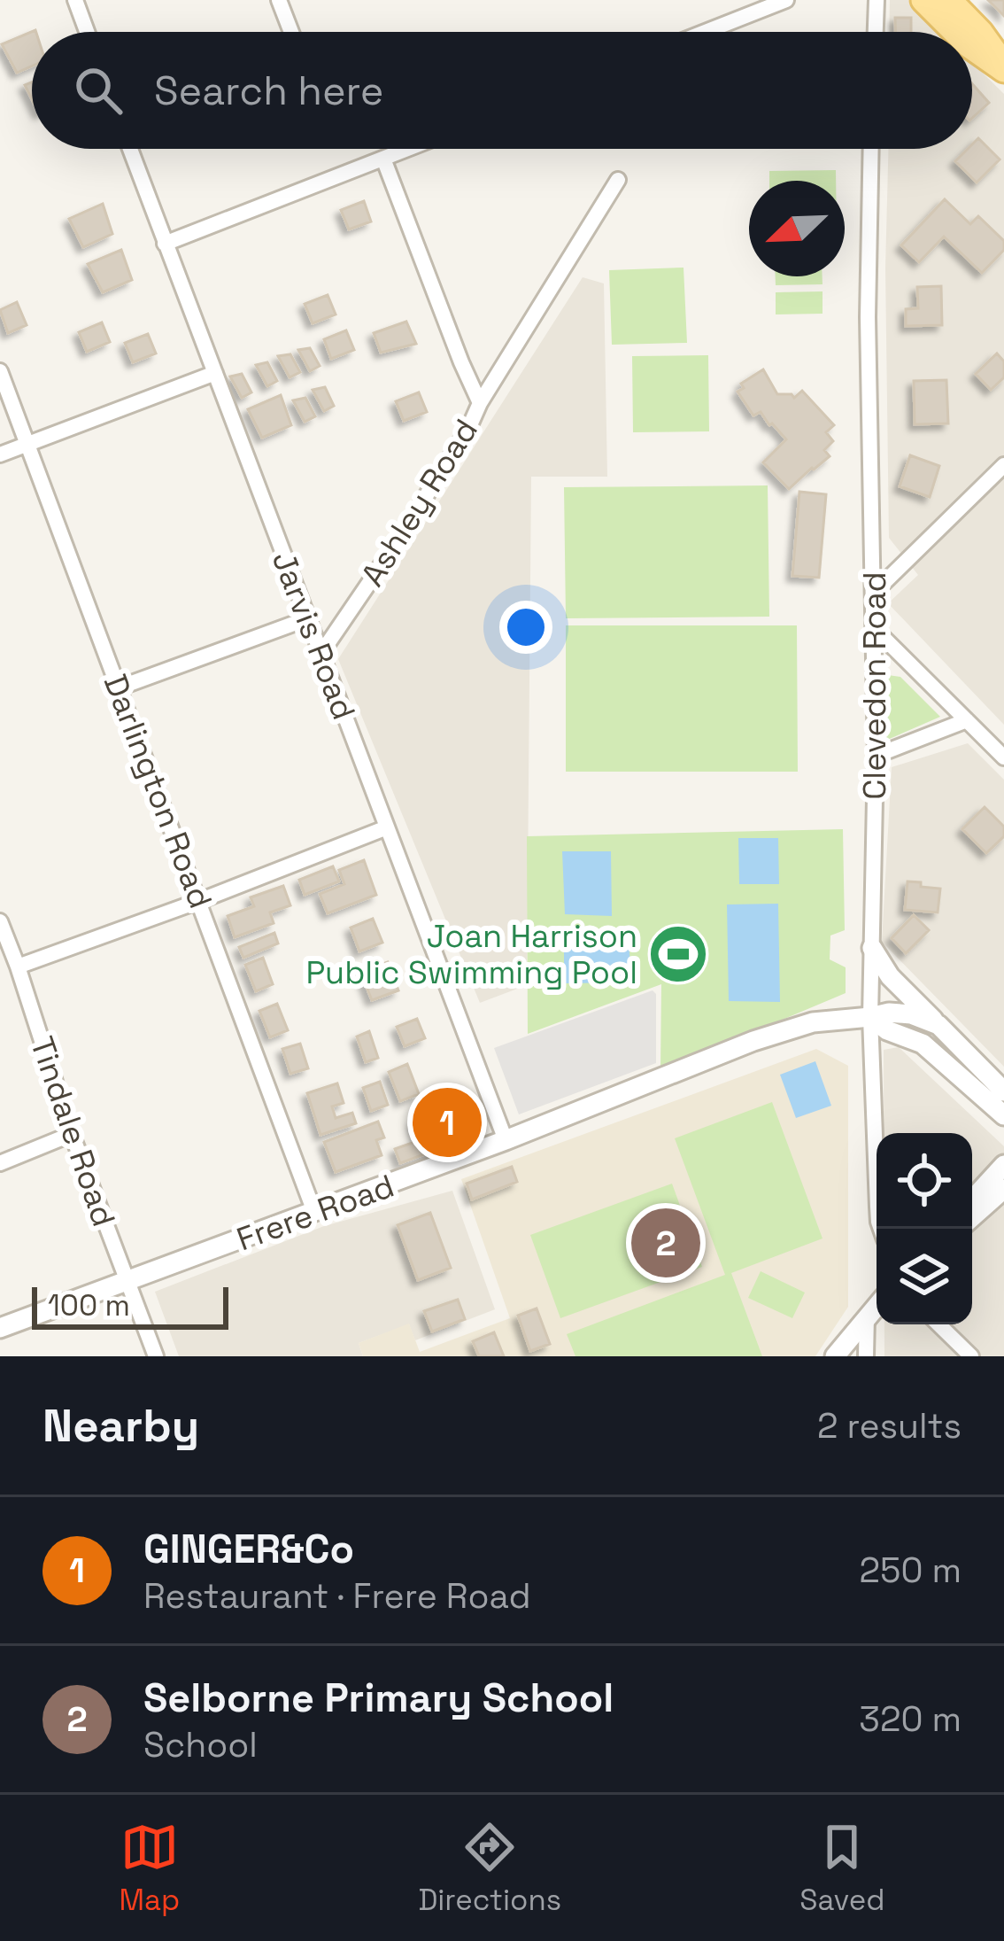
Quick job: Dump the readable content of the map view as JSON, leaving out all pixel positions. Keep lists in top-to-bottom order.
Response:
{
  "streets": {
    "street": [
      "Ashley Road",
      "Jarvis Road",
      "Clevedon Road",
      "Darlington Road",
      "Tindale Road",
      "Frere Road"
    ]
  },
  "crossings": [
    ["Ashley Road", "Jarvis Road"],
    ["Jarvis Road", "Frere Road"],
    ["Clevedon Road", "Frere Road"],
    ["Darlington Road", "Frere Road"],
    ["Tindale Road", "Frere Road"]
  ],
  "places": {
    "sports": ["Joan Harrison Public Swimming Pool"]
  },
  "scale_bar": "100 m",
  "north": "bottom left",
  "page": {
    "search": "Search here",
    "pins": ["1", "2"],
    "scale": "100 m",
    "heading": ["Nearby", "2 results"],
    "list": [
      {
        "mark": "1",
        "name": "GINGER&Co",
        "note": "Restaurant · Frere Road",
        "value": "250 m"
      },
      {
        "mark": "2",
        "name": "Selborne Primary School",
        "note": "School",
        "value": "320 m"
      }
    ],
    "nav": ["Map", "Directions", "Saved"]
  }
}
